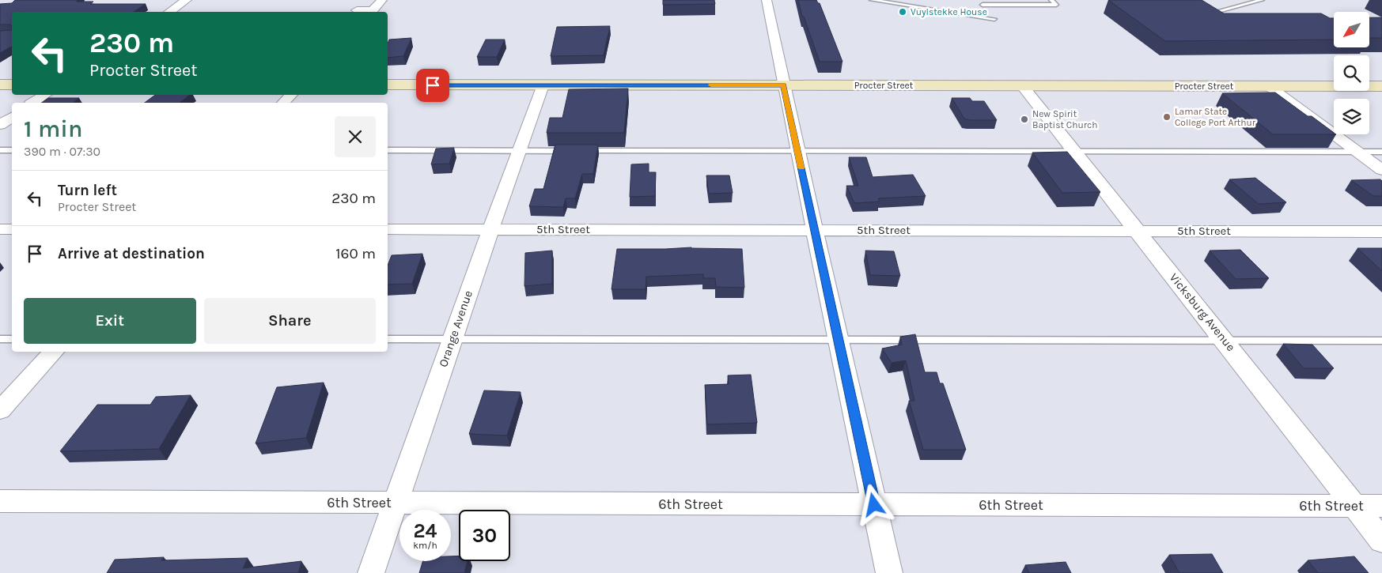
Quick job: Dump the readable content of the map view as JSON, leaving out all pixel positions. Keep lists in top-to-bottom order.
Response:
{
  "streets": {
    "main road": ["Procter Street"],
    "street": [
      "5th Street",
      "Vicksburg Avenue",
      "Orange Avenue",
      "6th Street"
    ]
  },
  "crossings": [
    ["Procter Street", "Vicksburg Avenue"],
    ["Procter Street", "Orange Avenue"],
    ["5th Street", "Vicksburg Avenue"],
    ["5th Street", "Orange Avenue"],
    ["Vicksburg Avenue", "6th Street"],
    ["Orange Avenue", "6th Street"]
  ],
  "places": ["Vuylstekke House", "Lamar State College Port Arthur", "New Spirit Baptist Church"],
  "north": "bottom left",
  "page": {
    "turn": ["230 m", "Procter Street"],
    "heading": ["1 min", "390 m · 07:30"],
    "list": [
      {
        "name": "Turn left",
        "note": "Procter Street",
        "value": "230 m"
      },
      {
        "name": "Arrive at destination",
        "value": "160 m"
      }
    ],
    "buttons": ["Exit", "Share"],
    "speed": "24 km/h",
    "limit": "30"
  }
}
